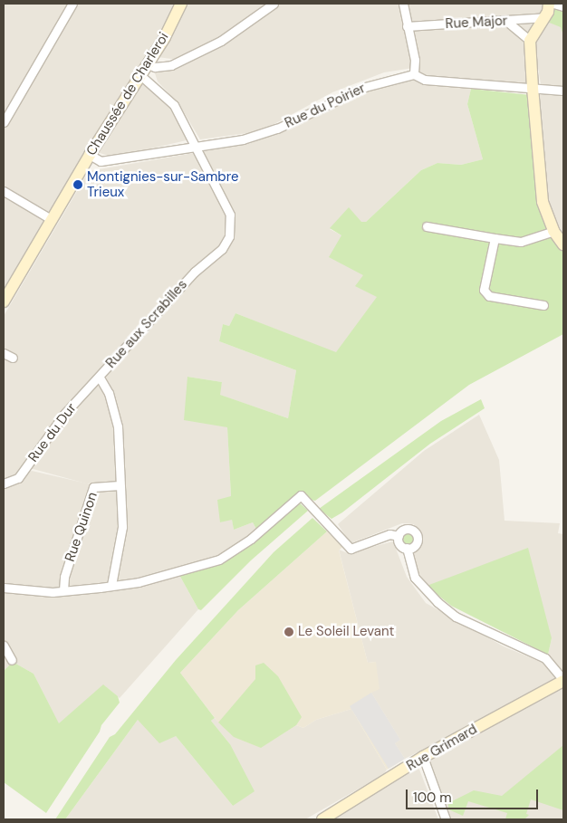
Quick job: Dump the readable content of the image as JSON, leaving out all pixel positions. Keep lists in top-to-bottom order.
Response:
{
  "streets": {
    "street": [
      "Rue Major",
      "Chaussée de Charleroi",
      "Rue du Poirier",
      "Rue aux Scrabilles",
      "Rue du Dur",
      "Rue Quinon",
      "Rue Grimard"
    ]
  },
  "crossings": [
    ["Chaussée de Charleroi", "Rue du Poirier"],
    ["Chaussée de Charleroi", "Rue aux Scrabilles"],
    ["Rue du Poirier", "Rue aux Scrabilles"],
    ["Rue aux Scrabilles", "Rue du Dur"],
    ["Rue aux Scrabilles", "Rue Quinon"]
  ],
  "places": ["Montignies-sur-Sambre Trieux", "Le Soleil Levant"],
  "scale_bar": "100 m"
}
